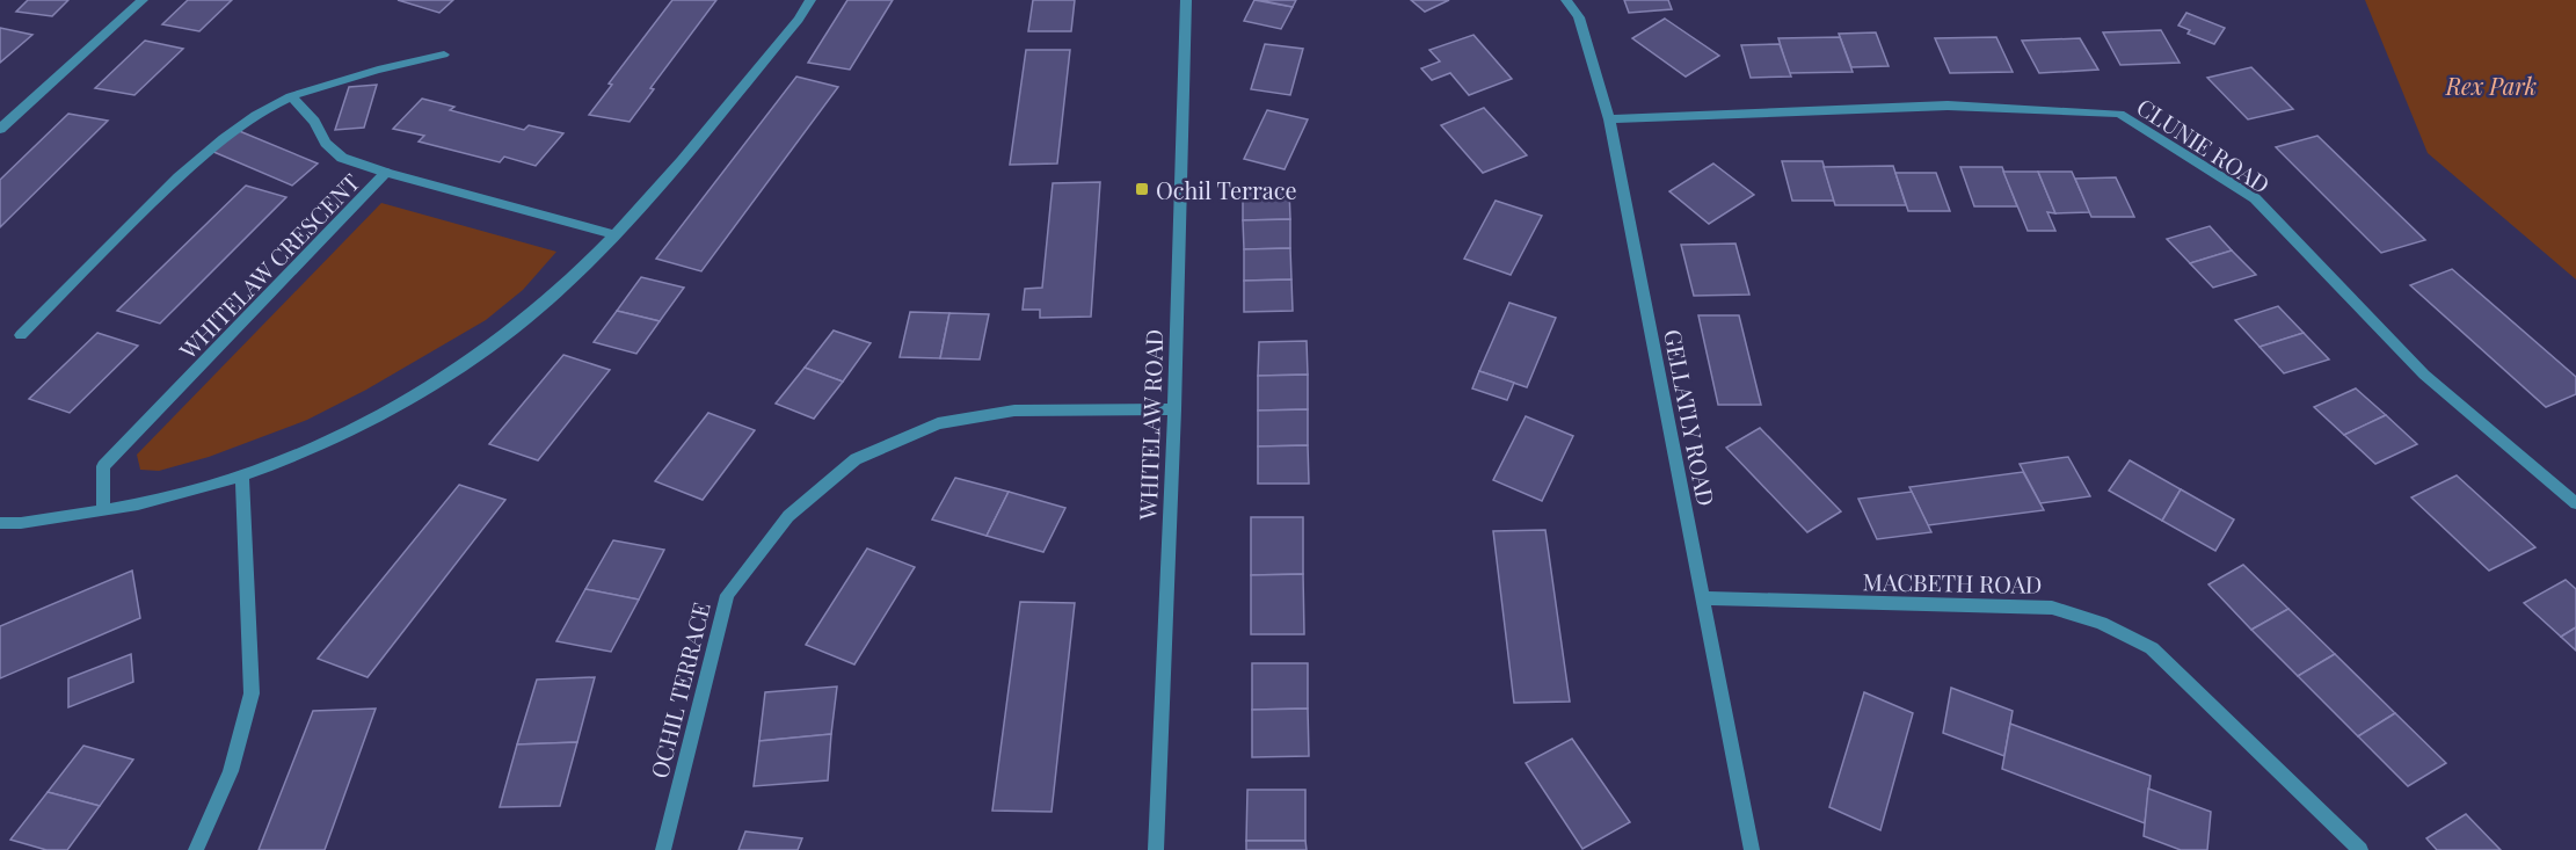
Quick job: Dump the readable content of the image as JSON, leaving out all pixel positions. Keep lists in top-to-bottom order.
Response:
{
  "streets": {
    "street": [
      "CLUNIE ROAD",
      "WHITELAW CRESCENT",
      "GELLATLY ROAD",
      "WHITELAW ROAD",
      "MACBETH ROAD",
      "OCHIL TERRACE"
    ]
  },
  "crossings": [
    ["CLUNIE ROAD", "GELLATLY ROAD"],
    ["GELLATLY ROAD", "MACBETH ROAD"],
    ["WHITELAW ROAD", "OCHIL TERRACE"]
  ],
  "parks": ["Rex Park"],
  "places": {
    "transit": ["Ochil Terrace"]
  }
}
